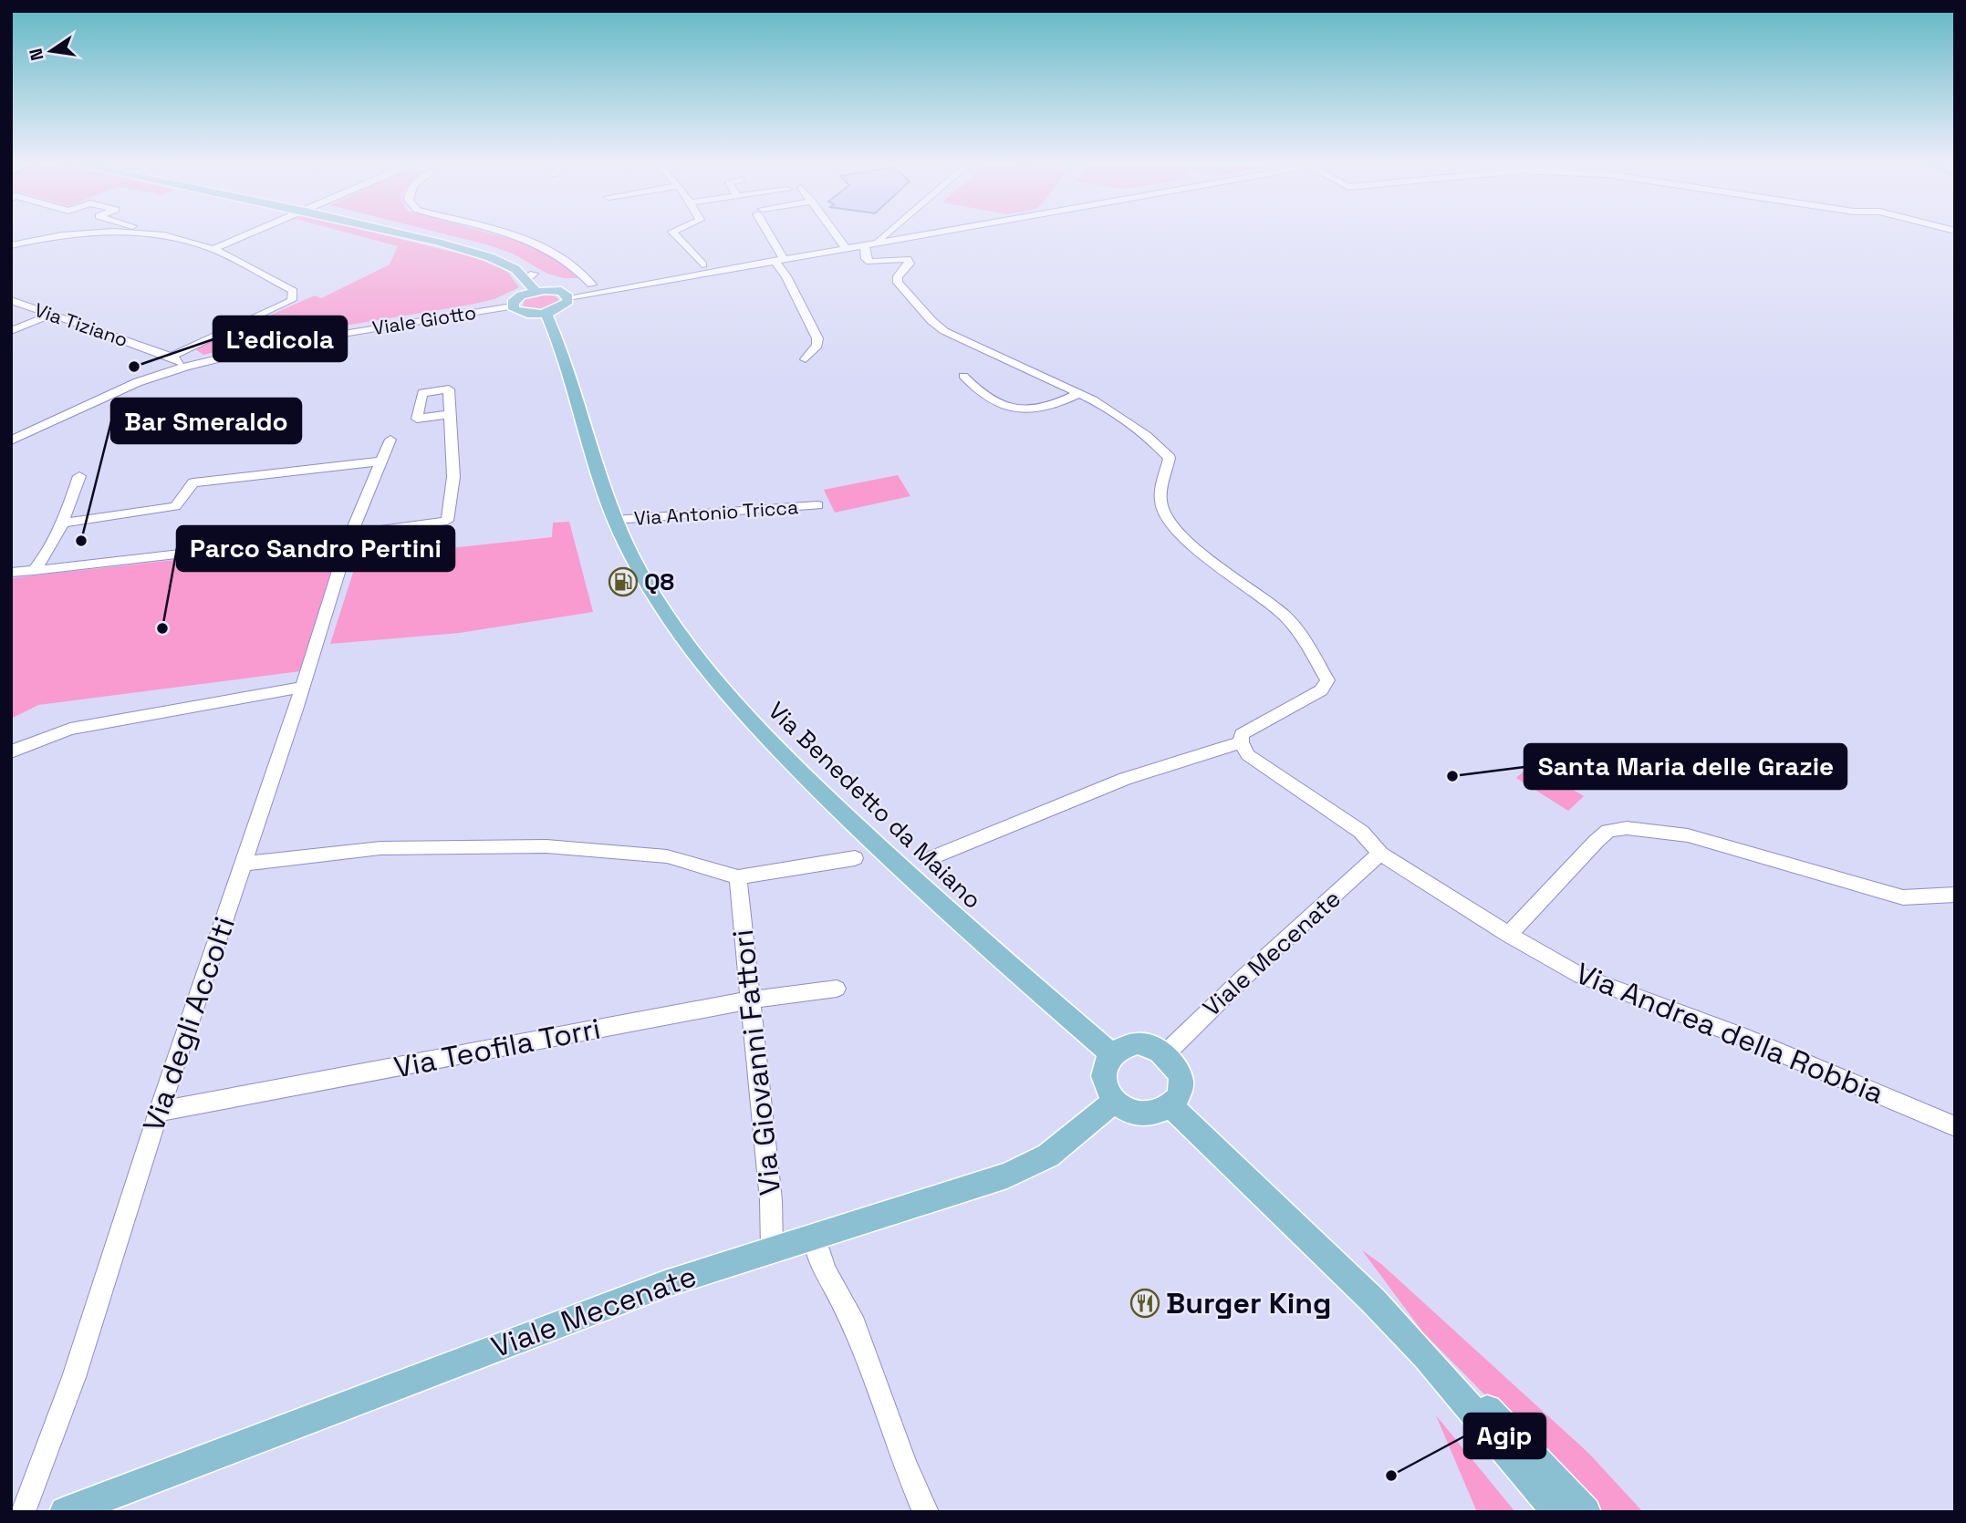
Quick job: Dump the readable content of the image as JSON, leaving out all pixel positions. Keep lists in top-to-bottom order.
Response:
{
  "streets": {
    "main road": ["Via Benedetto da Maiano", "Viale Mecenate"],
    "street": [
      "Viale Giotto",
      "Via Tiziano",
      "Via Antonio Tricca",
      "Via degli Accolti",
      "Via Andrea della Robbia",
      "Via Teofila Torri",
      "Via Giovanni Fattori"
    ]
  },
  "crossings": [
    ["Viale Giotto", "Via Tiziano"],
    ["Via Antonio Tricca", "Via Benedetto da Maiano"],
    ["Via Benedetto da Maiano", "Viale Mecenate"],
    ["Viale Mecenate", "Via Andrea della Robbia"],
    ["Viale Mecenate", "Via Giovanni Fattori"],
    ["Via degli Accolti", "Via Teofila Torri"],
    ["Via Teofila Torri", "Via Giovanni Fattori"]
  ],
  "places": {
    "other": [
      "L'edicola",
      "Bar Smeraldo",
      "Parco Sandro Pertini",
      "Santa Maria delle Grazie",
      "Agip"
    ],
    "fuel station": ["Q8"],
    "restaurant": ["Burger King"]
  },
  "north": "left"
}
